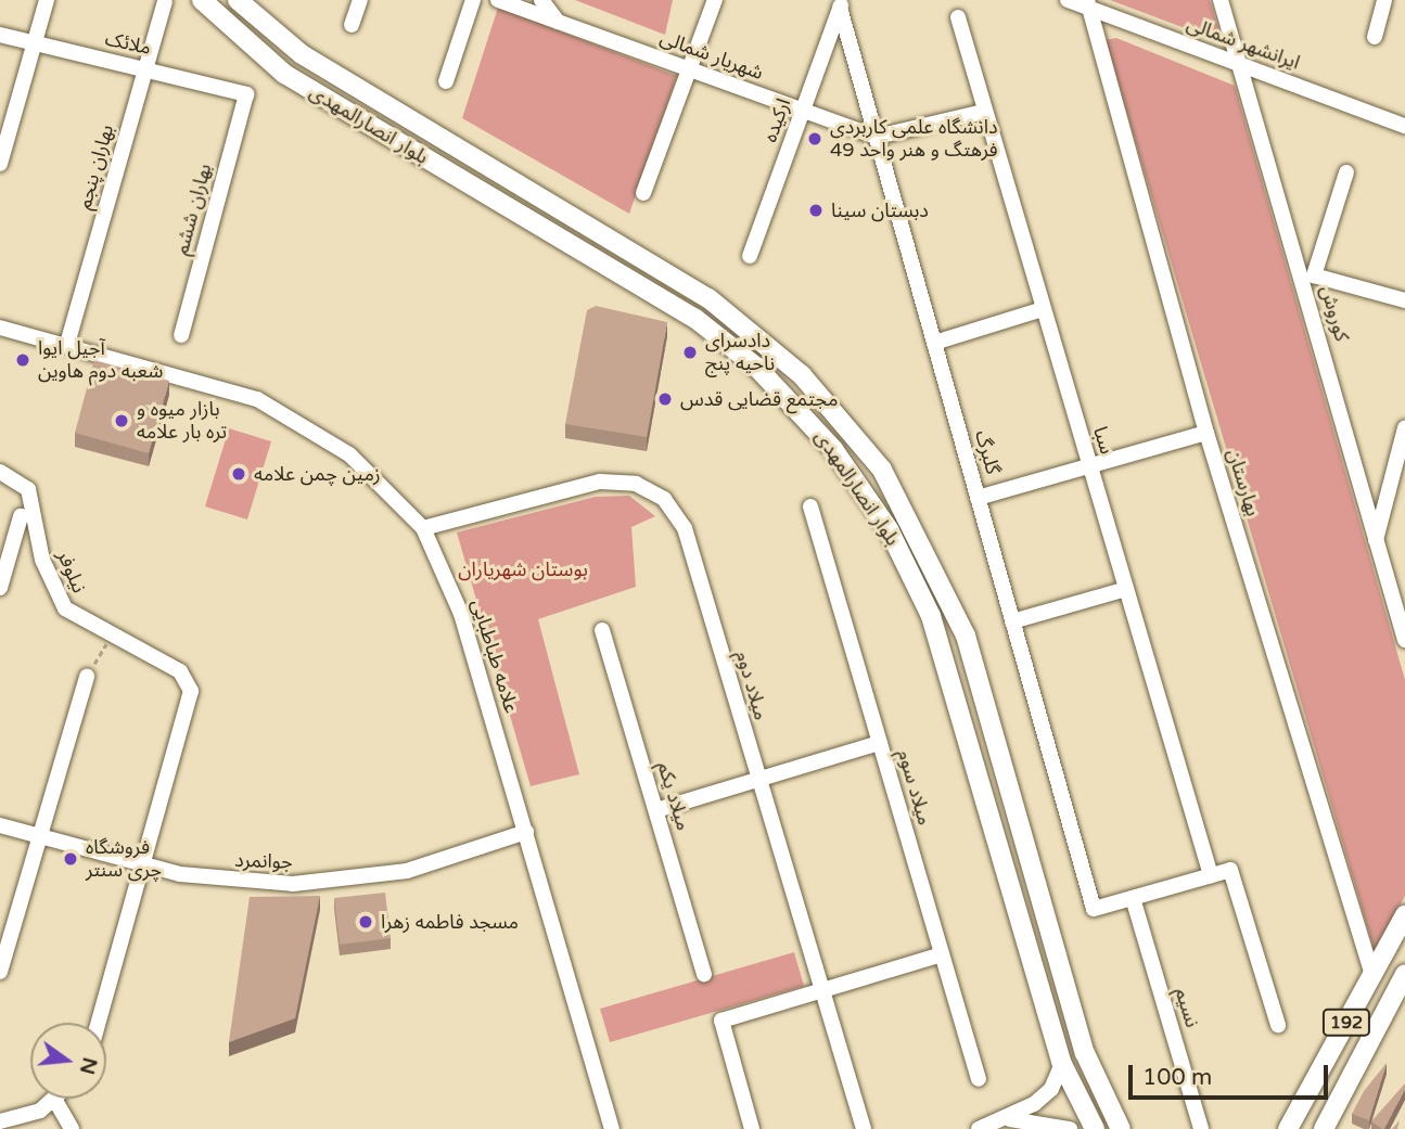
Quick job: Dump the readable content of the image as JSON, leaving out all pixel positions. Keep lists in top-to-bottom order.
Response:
{
  "streets": {
    "main road": ["بلوار انصارالمهدی", "192"],
    "street": [
      "ملائک",
      "ایرانشهر شمالی",
      "شهریار شمالی",
      "ارکیده",
      "بهاران پنجم",
      "بهاران ششم",
      "کوروش",
      "سبا",
      "گلبرگ",
      "بهارستان",
      "نیلوفر",
      "علامه طباطبایی",
      "میلاد دوم",
      "میلاد سوم",
      "میلاد یکم",
      "جوانمرد",
      "نسیم"
    ]
  },
  "crossings": [
    ["ملائک", "بهاران پنجم"],
    ["ملائک", "بهاران ششم"],
    ["ایرانشهر شمالی", "کوروش"],
    ["ایرانشهر شمالی", "بهارستان"],
    ["شهریار شمالی", "ارکیده"],
    ["شهریار شمالی", "گلبرگ"],
    ["ارکیده", "گلبرگ"],
    ["بهاران پنجم", "علامه طباطبایی"],
    ["گلبرگ", "نسیم"],
    ["بهارستان", "192"],
    ["نیلوفر", "جوانمرد"],
    ["علامه طباطبایی", "میلاد دوم"],
    ["علامه طباطبایی", "جوانمرد"]
  ],
  "parks": ["بوستان شهریاران"],
  "places": [
    "دانشگاه علمی کاربردی فرهتگ و هنر واحد 49",
    "دبستان سینا",
    "دادسرای ناحیه پنج",
    "آجیل ایوا شعبه دوم هاوین",
    "مجتمع قضایی قدس",
    "بازار میوه و تره بار علامه",
    "زمین چمن علامه",
    "فروشگاه چری سنتر",
    "مسجد فاطمه زهرا"
  ],
  "scale_bar": "100 m",
  "north": "right"
}
